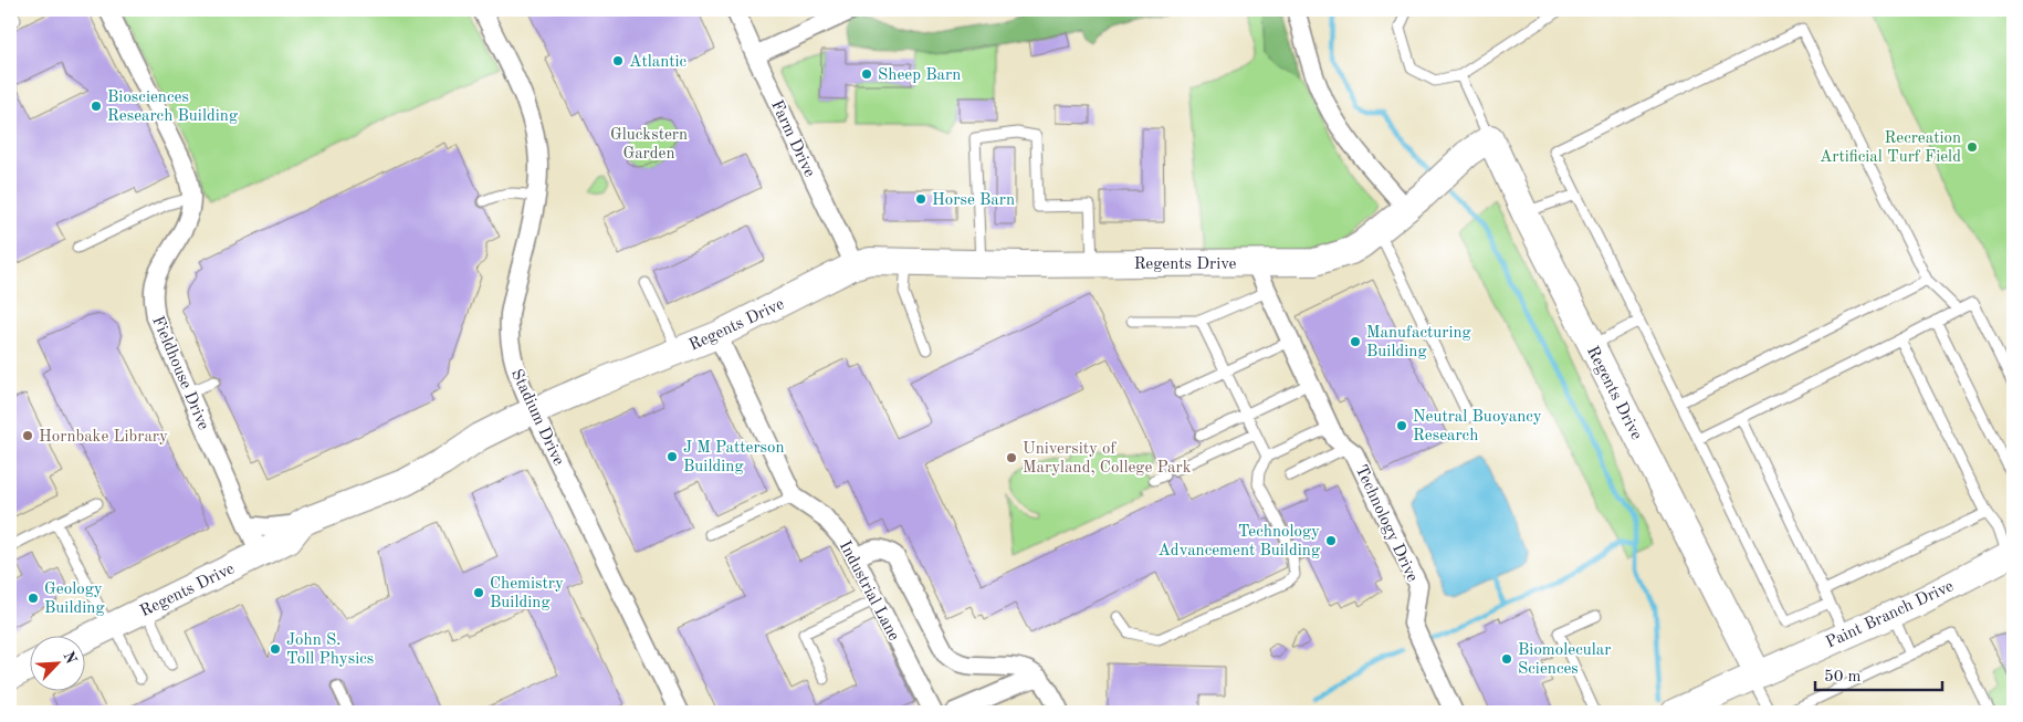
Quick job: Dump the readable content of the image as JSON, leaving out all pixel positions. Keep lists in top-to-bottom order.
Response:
{
  "streets": {
    "street": [
      "Farm Drive",
      "Regents Drive",
      "Fieldhouse Drive",
      "Stadium Drive",
      "Technology Drive",
      "Industrial Lane",
      "Paint Branch Drive"
    ]
  },
  "crossings": [
    ["Farm Drive", "Regents Drive"],
    ["Regents Drive", "Fieldhouse Drive"],
    ["Regents Drive", "Stadium Drive"],
    ["Regents Drive", "Technology Drive"],
    ["Regents Drive", "Paint Branch Drive"]
  ],
  "parks": ["Gluckstern Garden"],
  "places": [
    "Atlantic",
    "Sheep Barn",
    "Biosciences Research Building",
    "Recreation Artificial Turf Field",
    "Horse Barn",
    "Manufacturing Building",
    "Neutral Buoyancy Research",
    "Hornbake Library",
    "J M Patterson Building",
    "University of Maryland, College Park",
    "Technology Advancement Building",
    "Chemistry Building",
    "Geology Building",
    "John S. Toll Physics",
    "Biomolecular Sciences"
  ],
  "scale_bar": "50 m",
  "north": "top right"
}
